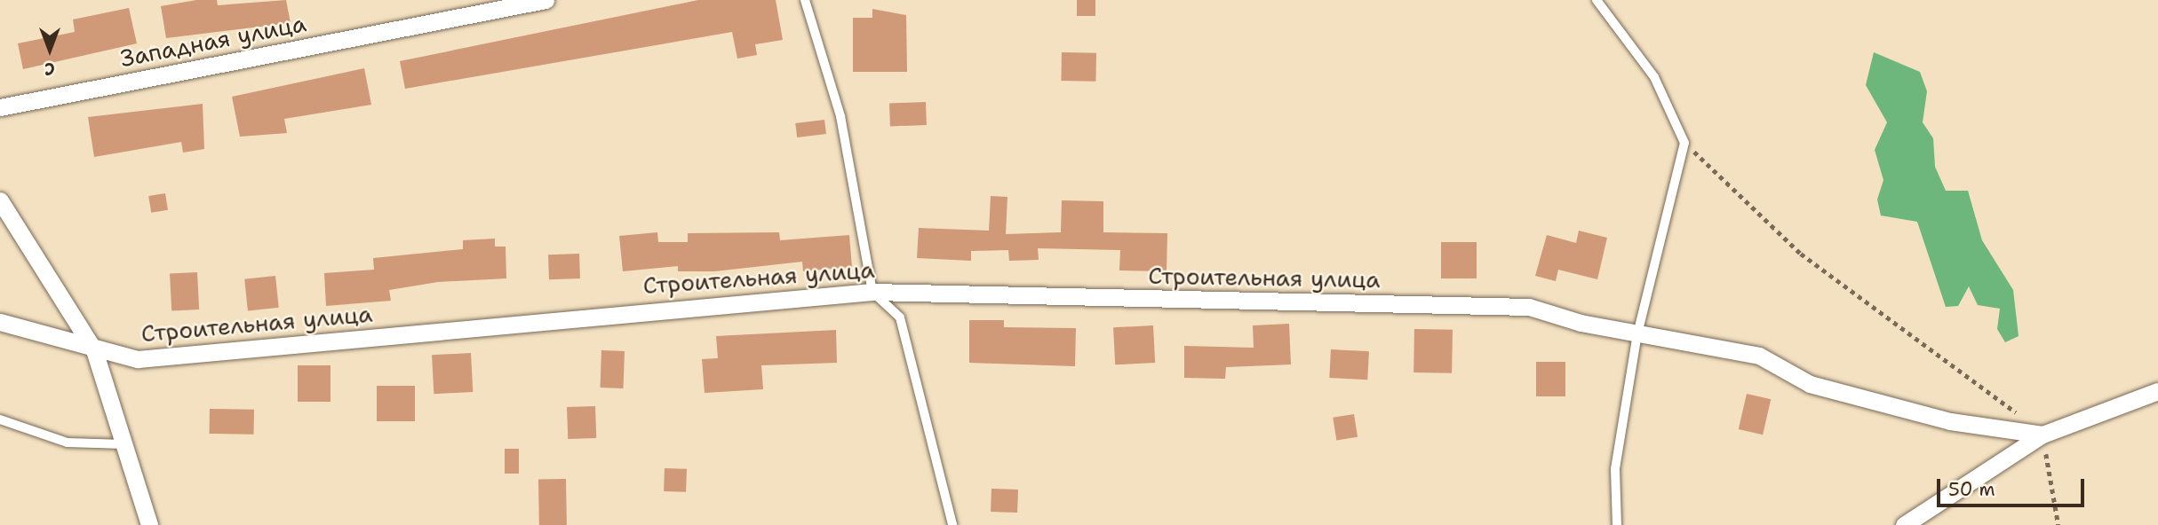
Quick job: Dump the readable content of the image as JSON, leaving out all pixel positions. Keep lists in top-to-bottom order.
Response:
{
  "streets": {
    "street": ["Западная улица", "Строительная улица"]
  },
  "scale_bar": "50 m",
  "north": "bottom"
}
